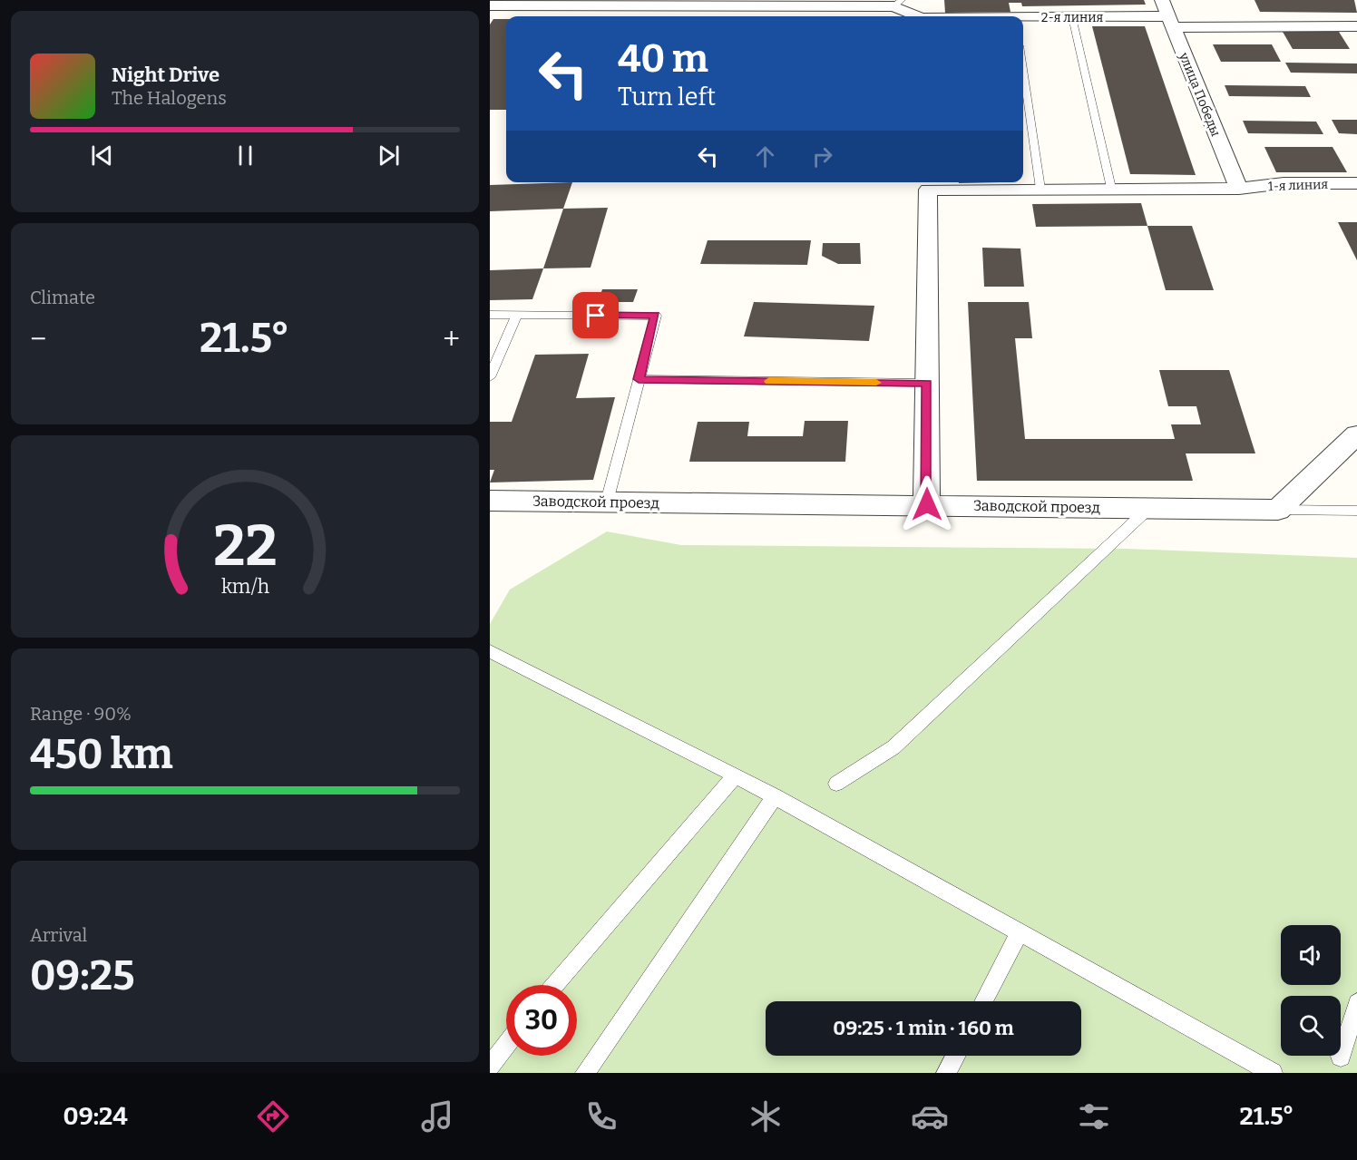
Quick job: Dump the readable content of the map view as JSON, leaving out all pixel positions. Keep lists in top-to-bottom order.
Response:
{
  "streets": {
    "street": [
      "2-я линия",
      "улица Победы",
      "1-я линия",
      "Заводской проезд"
    ]
  },
  "crossings": [
    ["2-я линия", "улица Победы"],
    ["улица Победы", "1-я линия"]
  ],
  "page": {
    "turn": ["40 m", "Turn left"],
    "song": ["Night Drive", "The Halogens"],
    "tile": [
      "Climate",
      ["Range · 90%", "450 km"],
      ["Arrival", "09:25"]
    ],
    "heat": ["−", "21.5°", "+"],
    "limit": "30",
    "trip": "09:25 · 1 min · 160 m",
    "tabs": ["09:24", "21.5°"],
    "gauge": ["22", "km/h"]
  }
}
